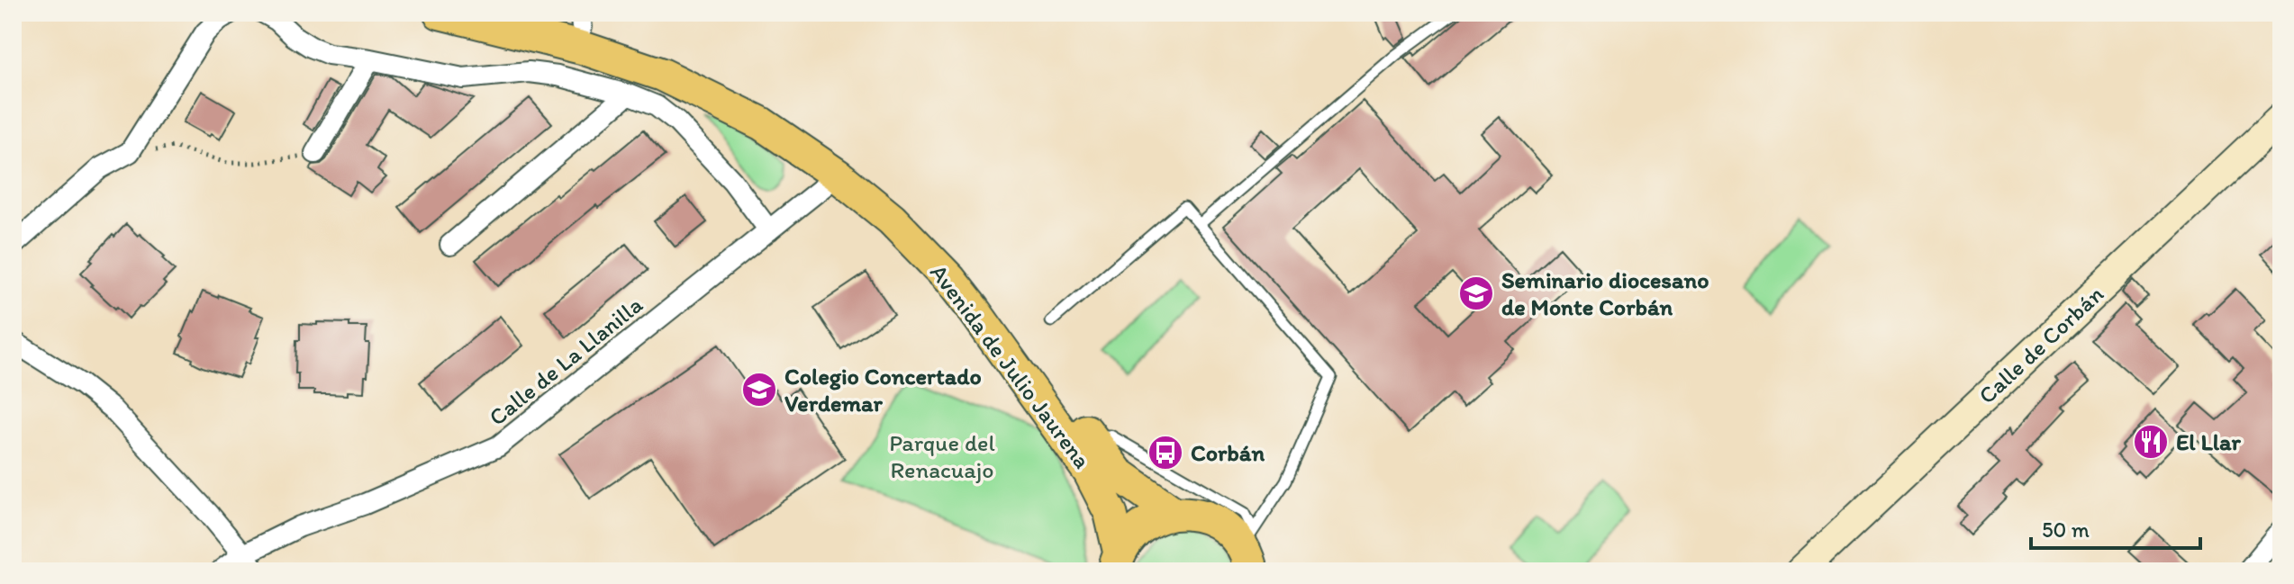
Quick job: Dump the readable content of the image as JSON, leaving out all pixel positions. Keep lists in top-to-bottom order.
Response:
{
  "streets": {
    "main road": ["Calle de Corbán", "Avenida de Julio Jaurena"],
    "street": ["Calle de La Llanilla"]
  },
  "crossings": [
    ["Calle de La Llanilla", "Avenida de Julio Jaurena"]
  ],
  "parks": ["Parque del Renacuajo"],
  "places": {
    "school or university": ["Seminario diocesano de Monte Corbán", "Colegio Concertado Verdemar"],
    "restaurant": ["El Llar"],
    "bus stop": ["Corbán"]
  },
  "scale_bar": "50 m"
}
